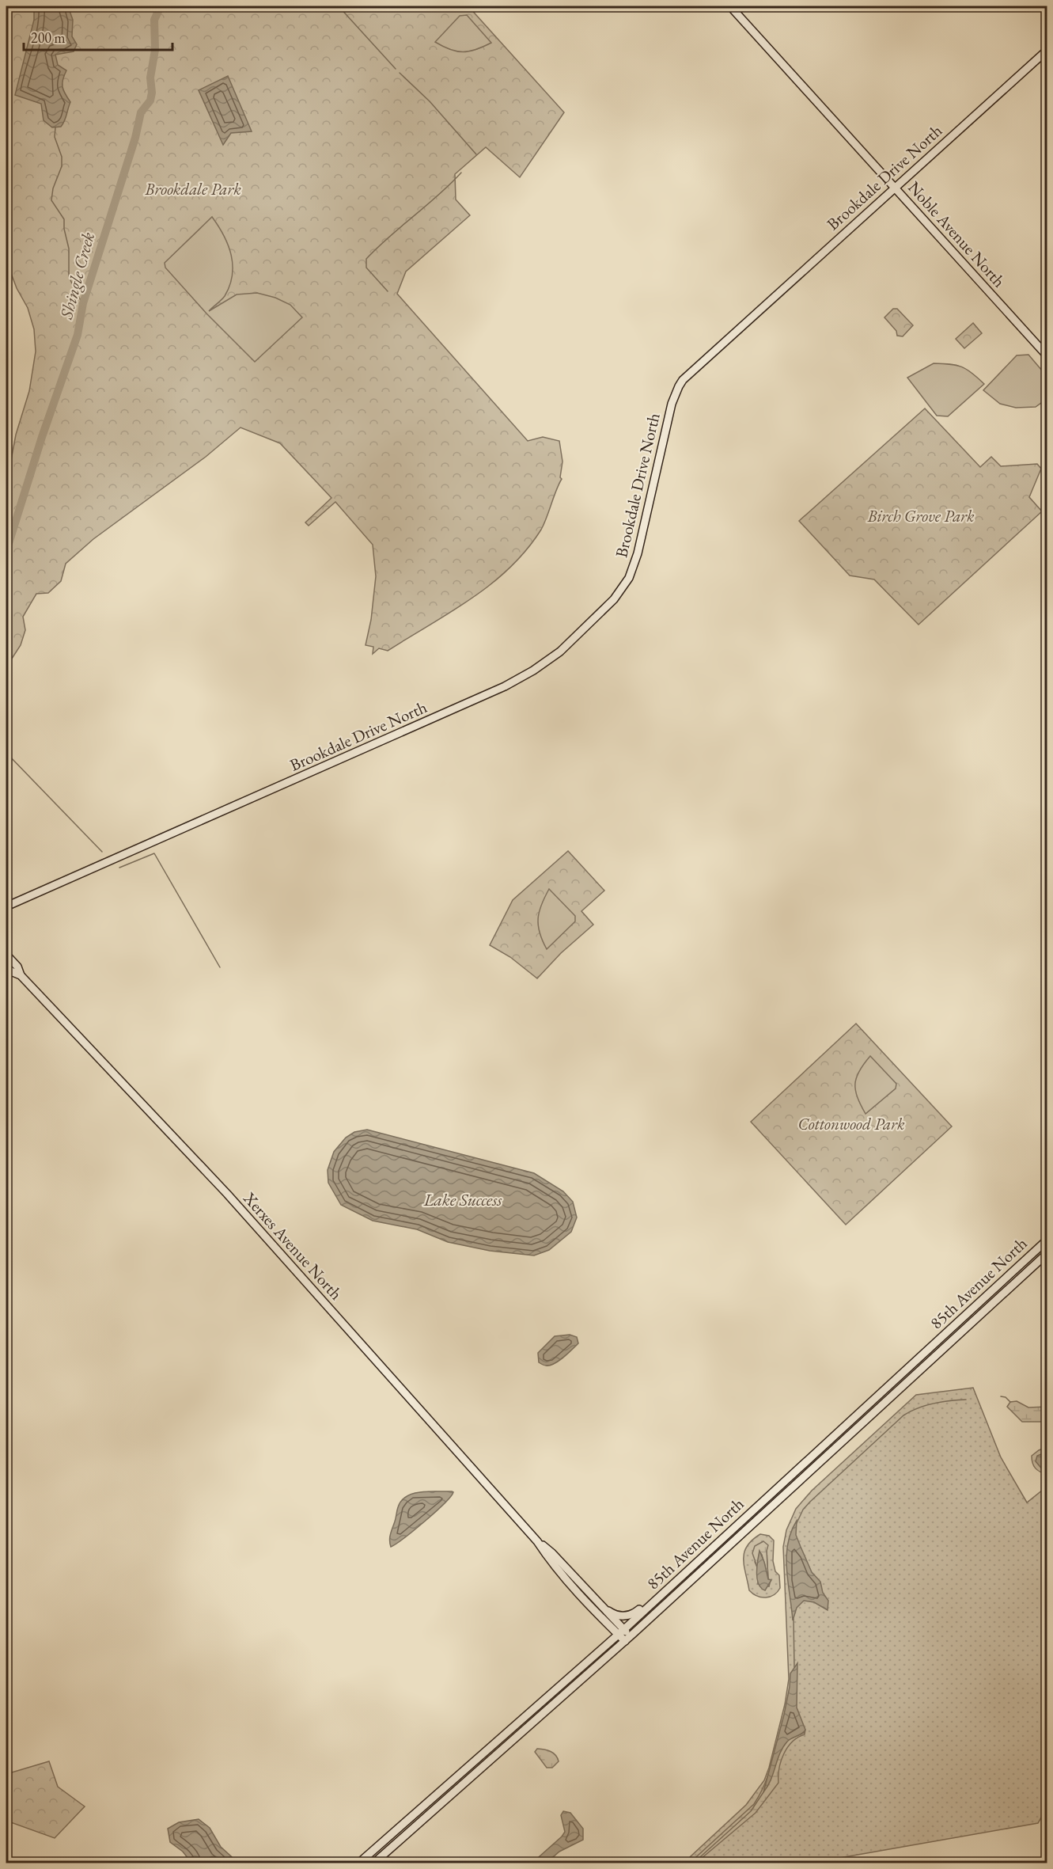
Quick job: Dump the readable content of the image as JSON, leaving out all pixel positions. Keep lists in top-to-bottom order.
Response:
{
  "streets": {
    "street": [
      "Brookdale Drive North",
      "Noble Avenue North",
      "Xerxes Avenue North",
      "85th Avenue North"
    ]
  },
  "crossings": [
    ["Brookdale Drive North", "Noble Avenue North"],
    ["Xerxes Avenue North", "85th Avenue North"]
  ],
  "water": ["Shingle Creek", "Lake Success"],
  "parks": ["Brookdale Park", "Birch Grove Park", "Cottonwood Park"],
  "scale_bar": "200 m"
}
